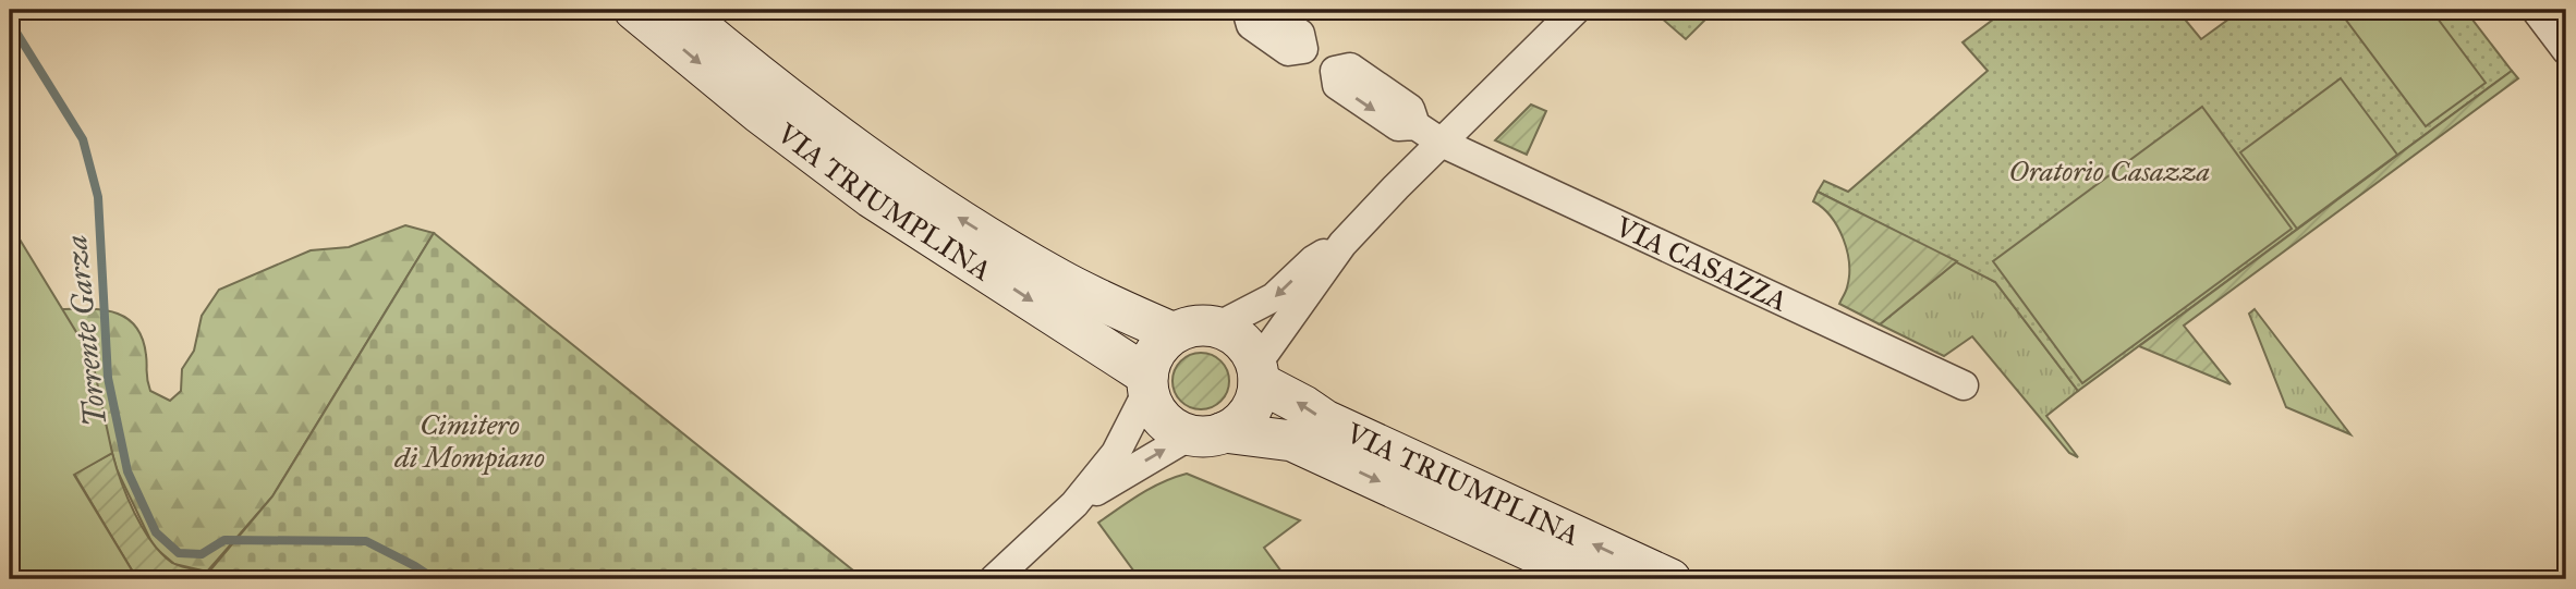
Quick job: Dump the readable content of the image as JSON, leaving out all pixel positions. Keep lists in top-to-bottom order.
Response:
{
  "streets": {
    "main road": ["VIA TRIUMPLINA"],
    "street": ["VIA CASAZZA"]
  },
  "water": ["Torrente Garza"],
  "parks": ["Oratorio Casazza", "Cimitero di Mompiano"]
}
